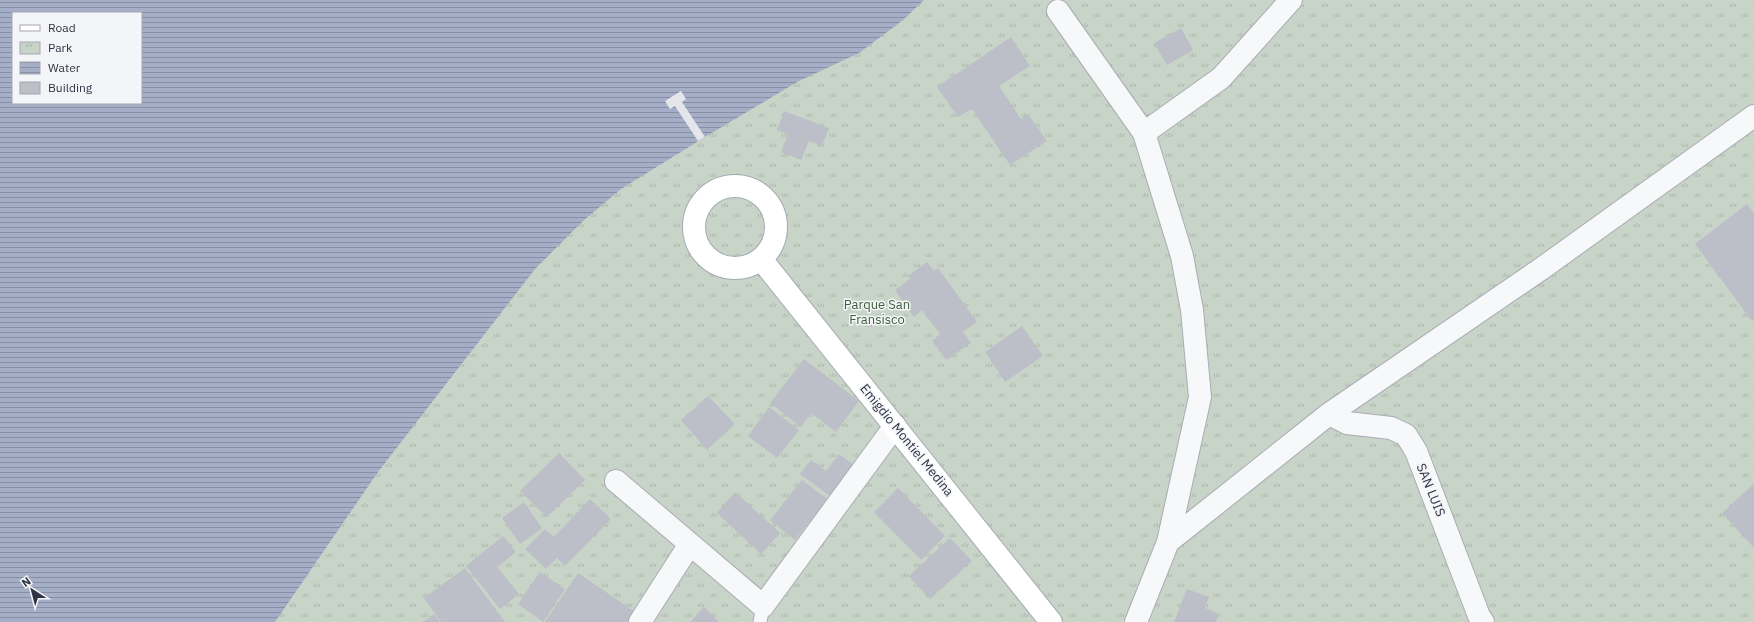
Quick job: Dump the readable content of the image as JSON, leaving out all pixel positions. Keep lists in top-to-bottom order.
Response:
{
  "streets": {
    "main road": ["Emigdio Montiel Medina"],
    "street": ["SAN LUIS"]
  },
  "parks": ["Parque San Fransisco"],
  "legend": [
    "Road",
    "Park",
    "Water",
    "Building"
  ],
  "north": "top left"
}
